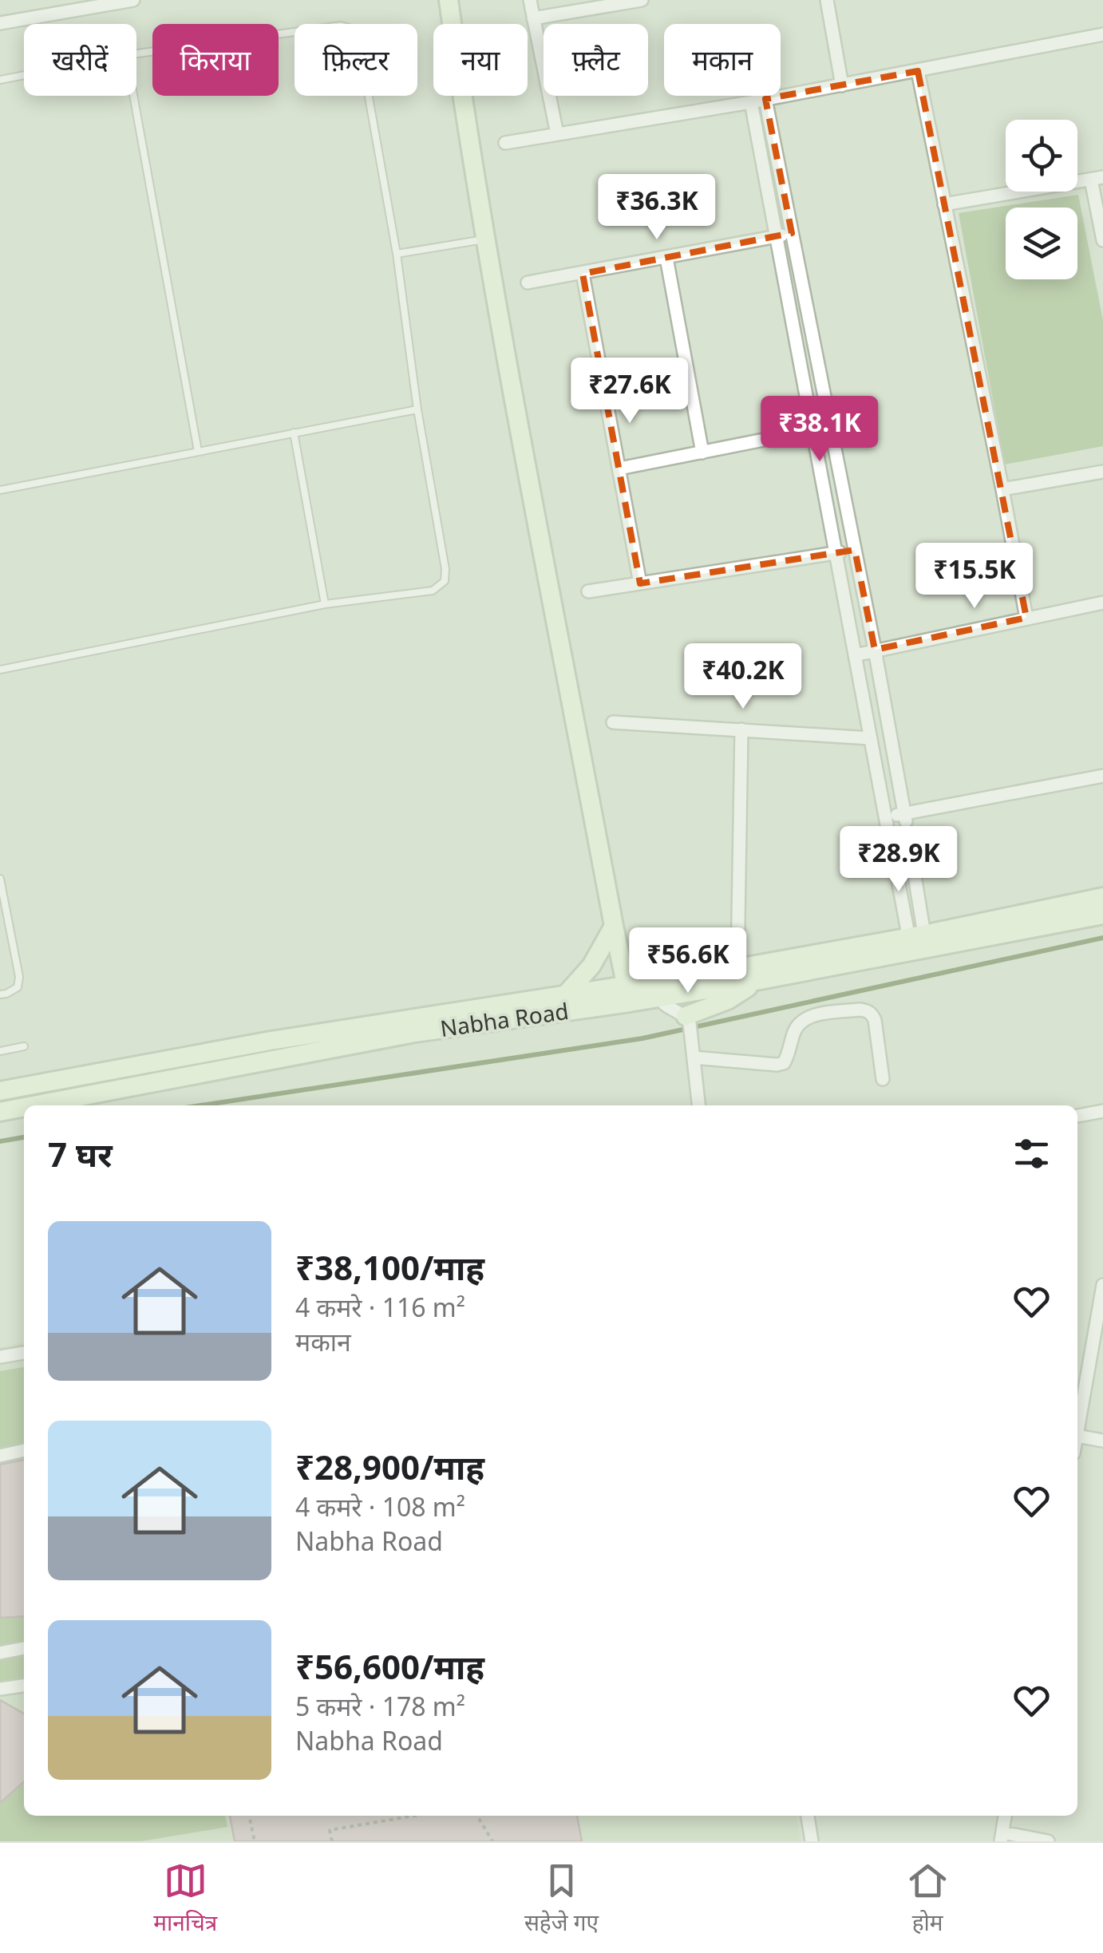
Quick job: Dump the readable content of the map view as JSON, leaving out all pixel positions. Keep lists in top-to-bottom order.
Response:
{
  "streets": {
    "main road": ["Nabha Road"]
  },
  "page": {
    "chip": [
      "खरीदें",
      "किराया",
      "फ़िल्टर",
      "नया",
      "फ़्लैट",
      "मकान"
    ],
    "price": [
      "₹36.3K",
      "₹27.6K",
      "₹38.1K",
      "₹15.5K",
      "₹40.2K",
      "₹28.9K",
      "₹56.6K"
    ],
    "heading": "7 घर",
    "list": [
      {
        "name": "₹38,100/माह",
        "note": "4 कमरे · 116 m² · मकान"
      },
      {
        "name": "₹28,900/माह",
        "note": "4 कमरे · 108 m² · Nabha Road"
      },
      {
        "name": "₹56,600/माह",
        "note": "5 कमरे · 178 m² · Nabha Road"
      }
    ],
    "tabs": ["मानचित्र", "सहेजे गए", "होम"]
  }
}
